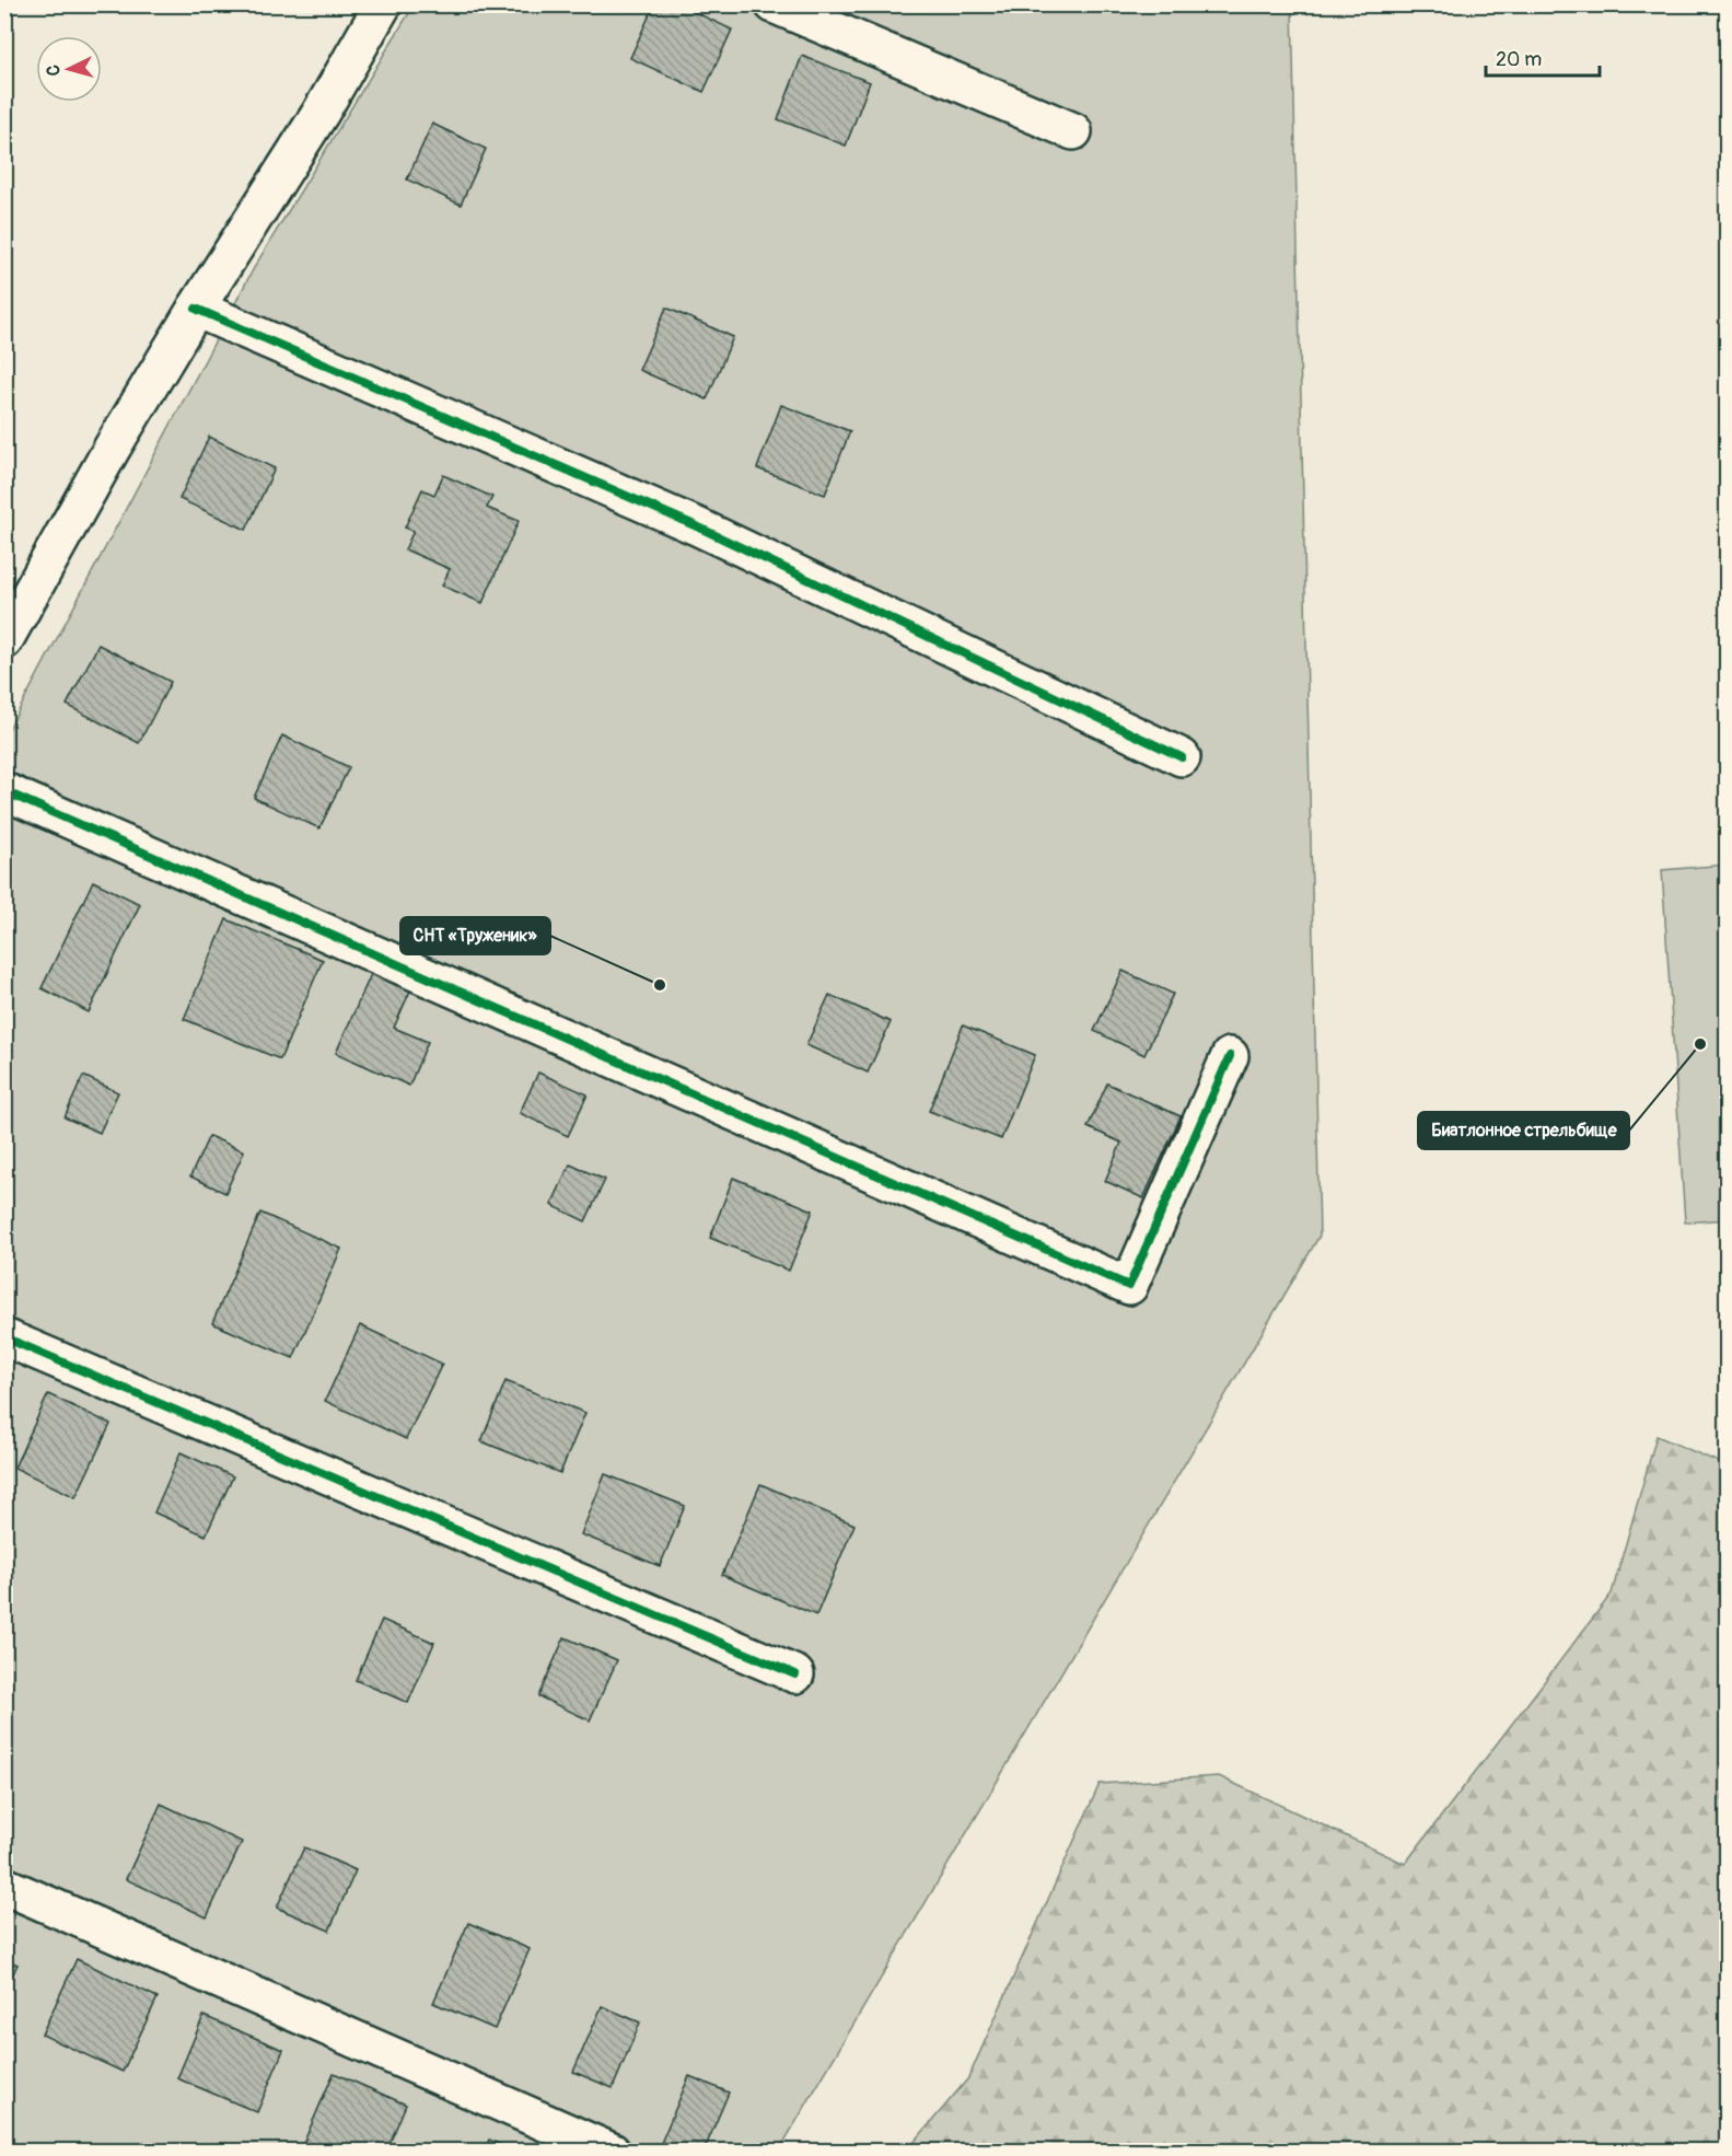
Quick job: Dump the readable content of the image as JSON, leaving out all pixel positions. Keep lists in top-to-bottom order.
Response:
{
  "places": ["СНТ «Труженик»", "Биатлонное стрельбище"],
  "scale_bar": "20 m",
  "north": "left"
}
